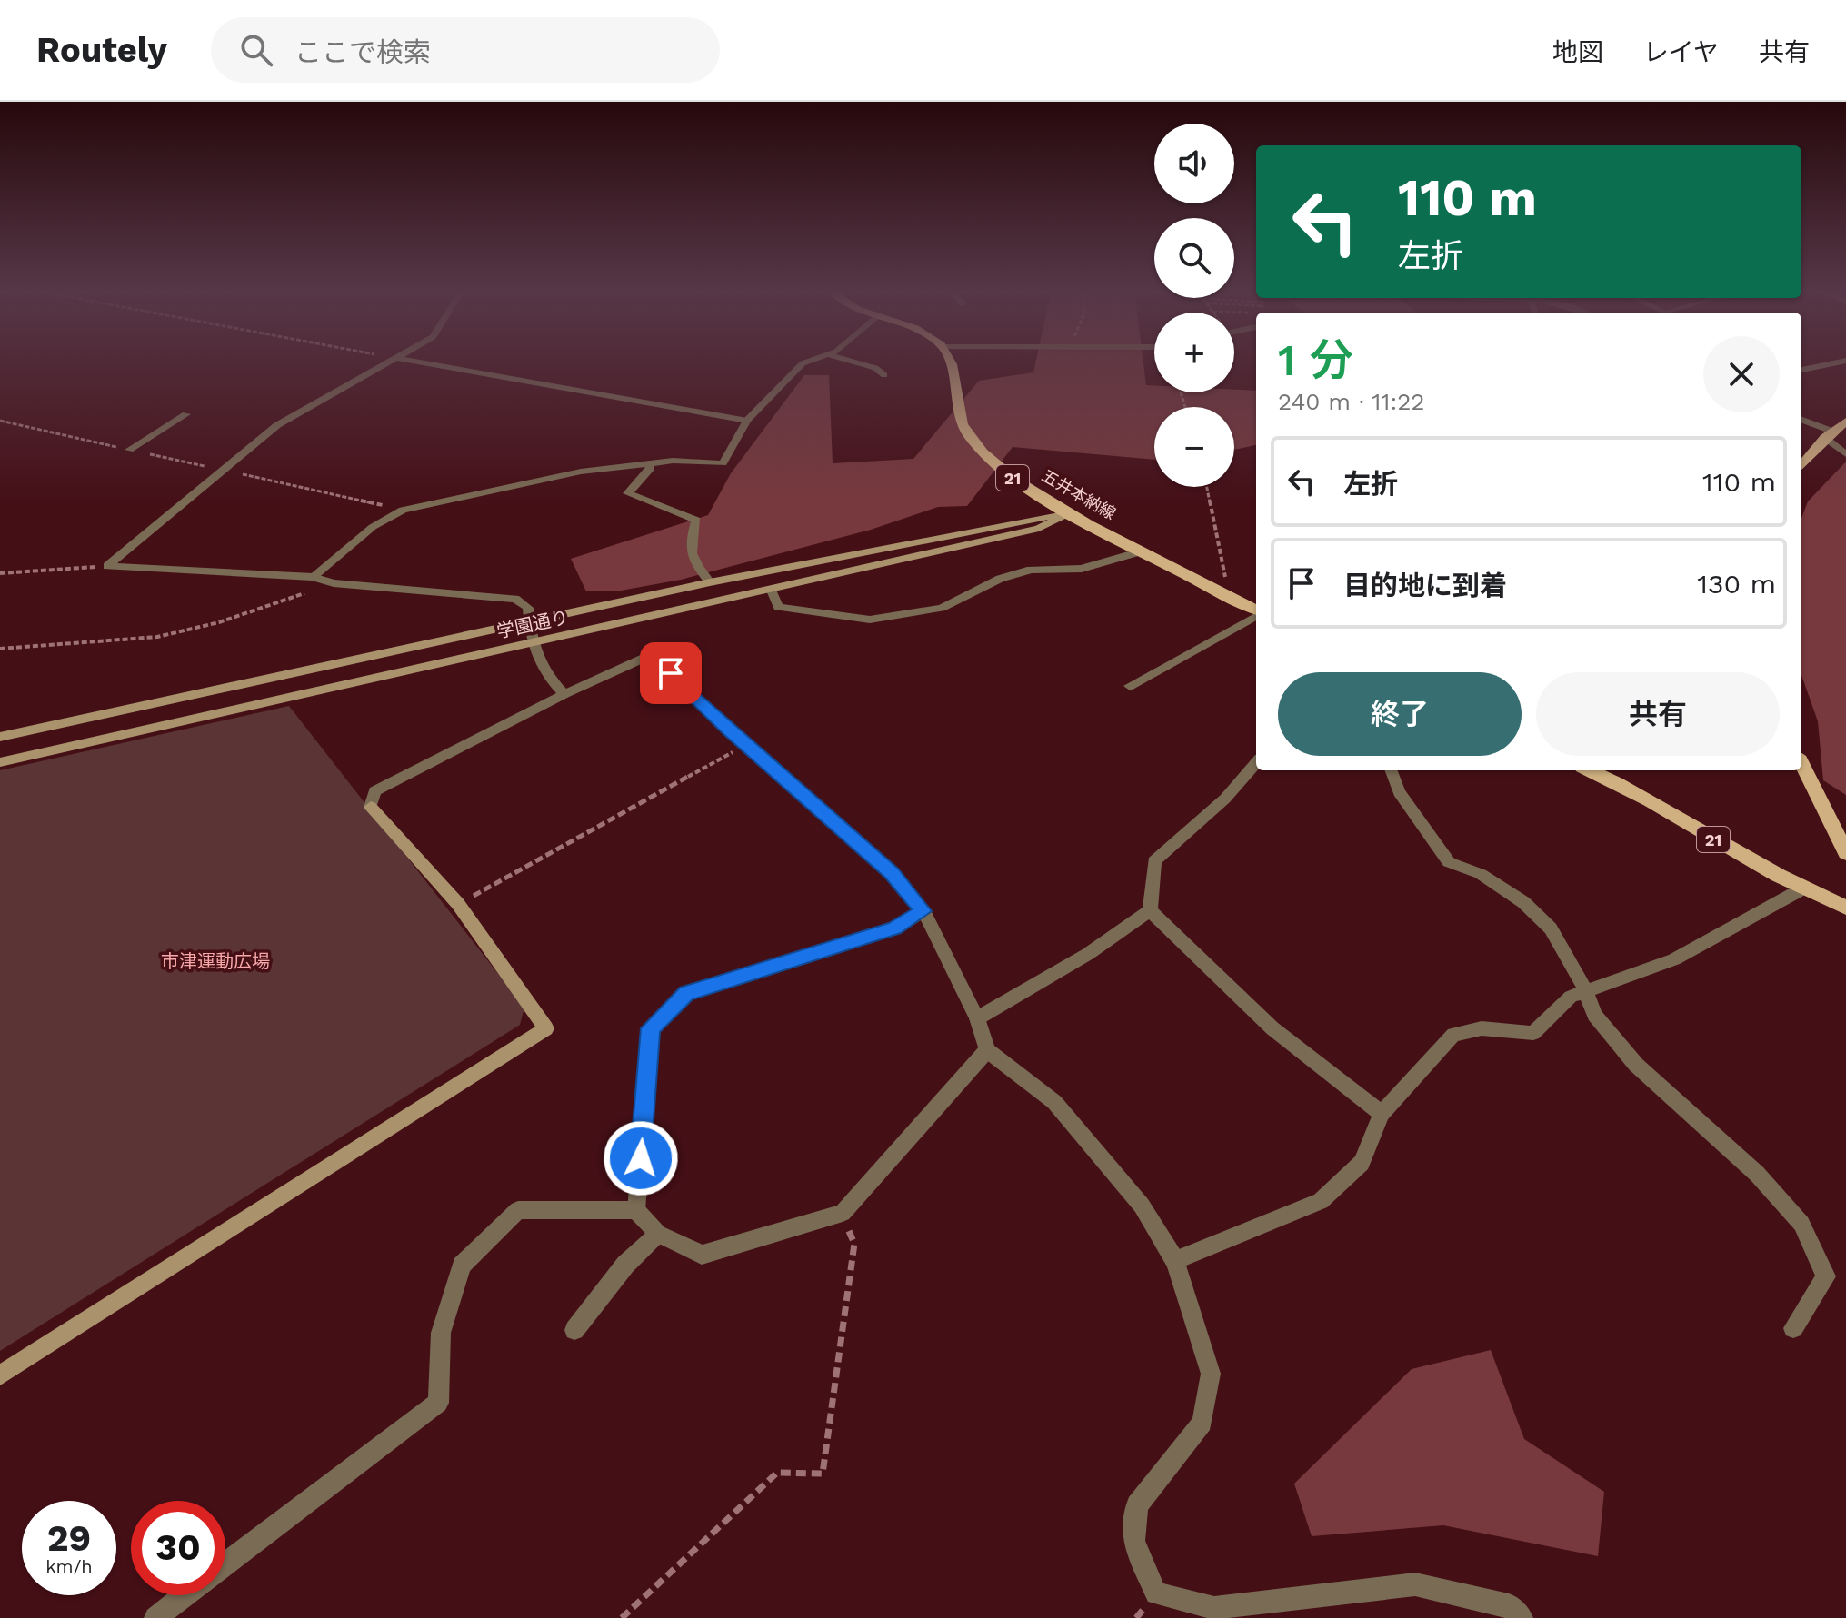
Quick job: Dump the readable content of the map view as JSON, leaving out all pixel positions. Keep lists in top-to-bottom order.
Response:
{
  "streets": {
    "main road": ["21", "五井本納線"],
    "street": ["学園通り"]
  },
  "crossings": [
    ["五井本納線", "学園通り"]
  ],
  "parks": ["市津運動広場"],
  "page": {
    "header": "Routely",
    "search": "ここで検索",
    "nav": ["地図", "レイヤ", "共有"],
    "map_buttons": ["+", "−"],
    "turn": ["110 m", "左折"],
    "heading": ["1 分", "240 m · 11:22"],
    "list": [
      {
        "name": "左折",
        "value": "110 m"
      },
      {
        "name": "目的地に到着",
        "value": "130 m"
      }
    ],
    "buttons": ["終了", "共有"],
    "speed": "29 km/h",
    "limit": "30"
  }
}
